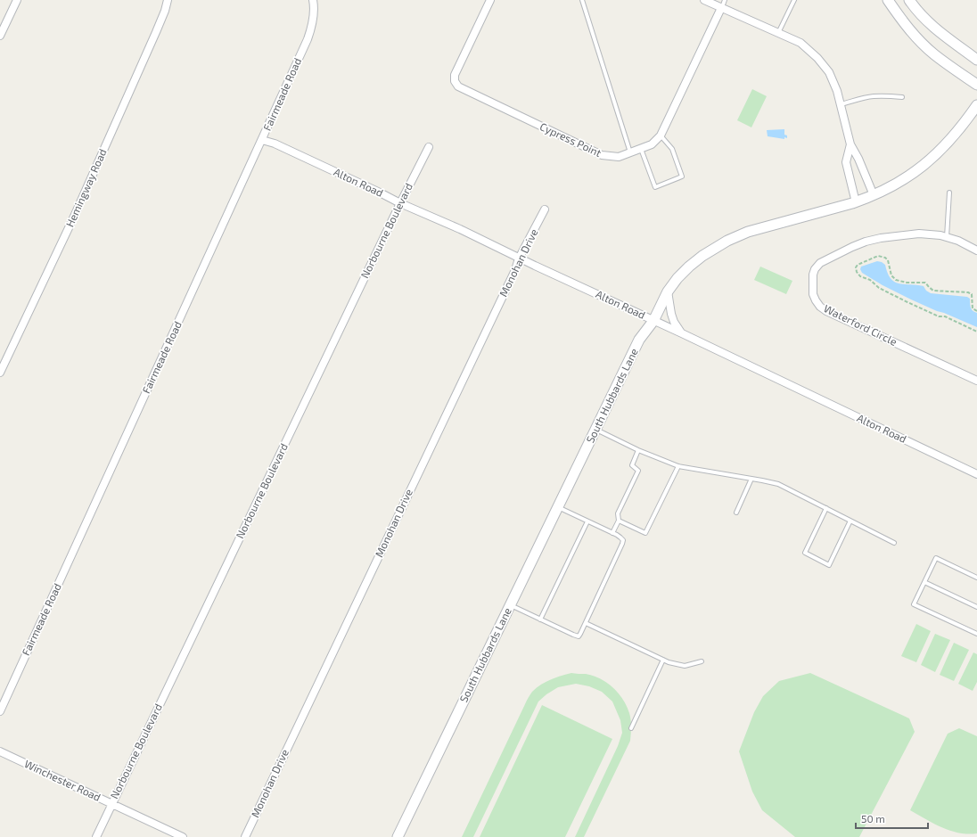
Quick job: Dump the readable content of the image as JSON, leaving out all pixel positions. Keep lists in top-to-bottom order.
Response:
{
  "streets": {
    "street": [
      "Fairmeade Road",
      "Cypress Point",
      "Alton Road",
      "Hemingway Road",
      "Norbourne Boulevard",
      "Monohan Drive",
      "Waterford Circle",
      "South Hubbards Lane",
      "Winchester Road"
    ]
  },
  "crossings": [
    ["Fairmeade Road", "Alton Road"],
    ["Alton Road", "Norbourne Boulevard"],
    ["Alton Road", "Monohan Drive"],
    ["Alton Road", "South Hubbards Lane"],
    ["Norbourne Boulevard", "Winchester Road"]
  ],
  "scale_bar": "50 m"
}
